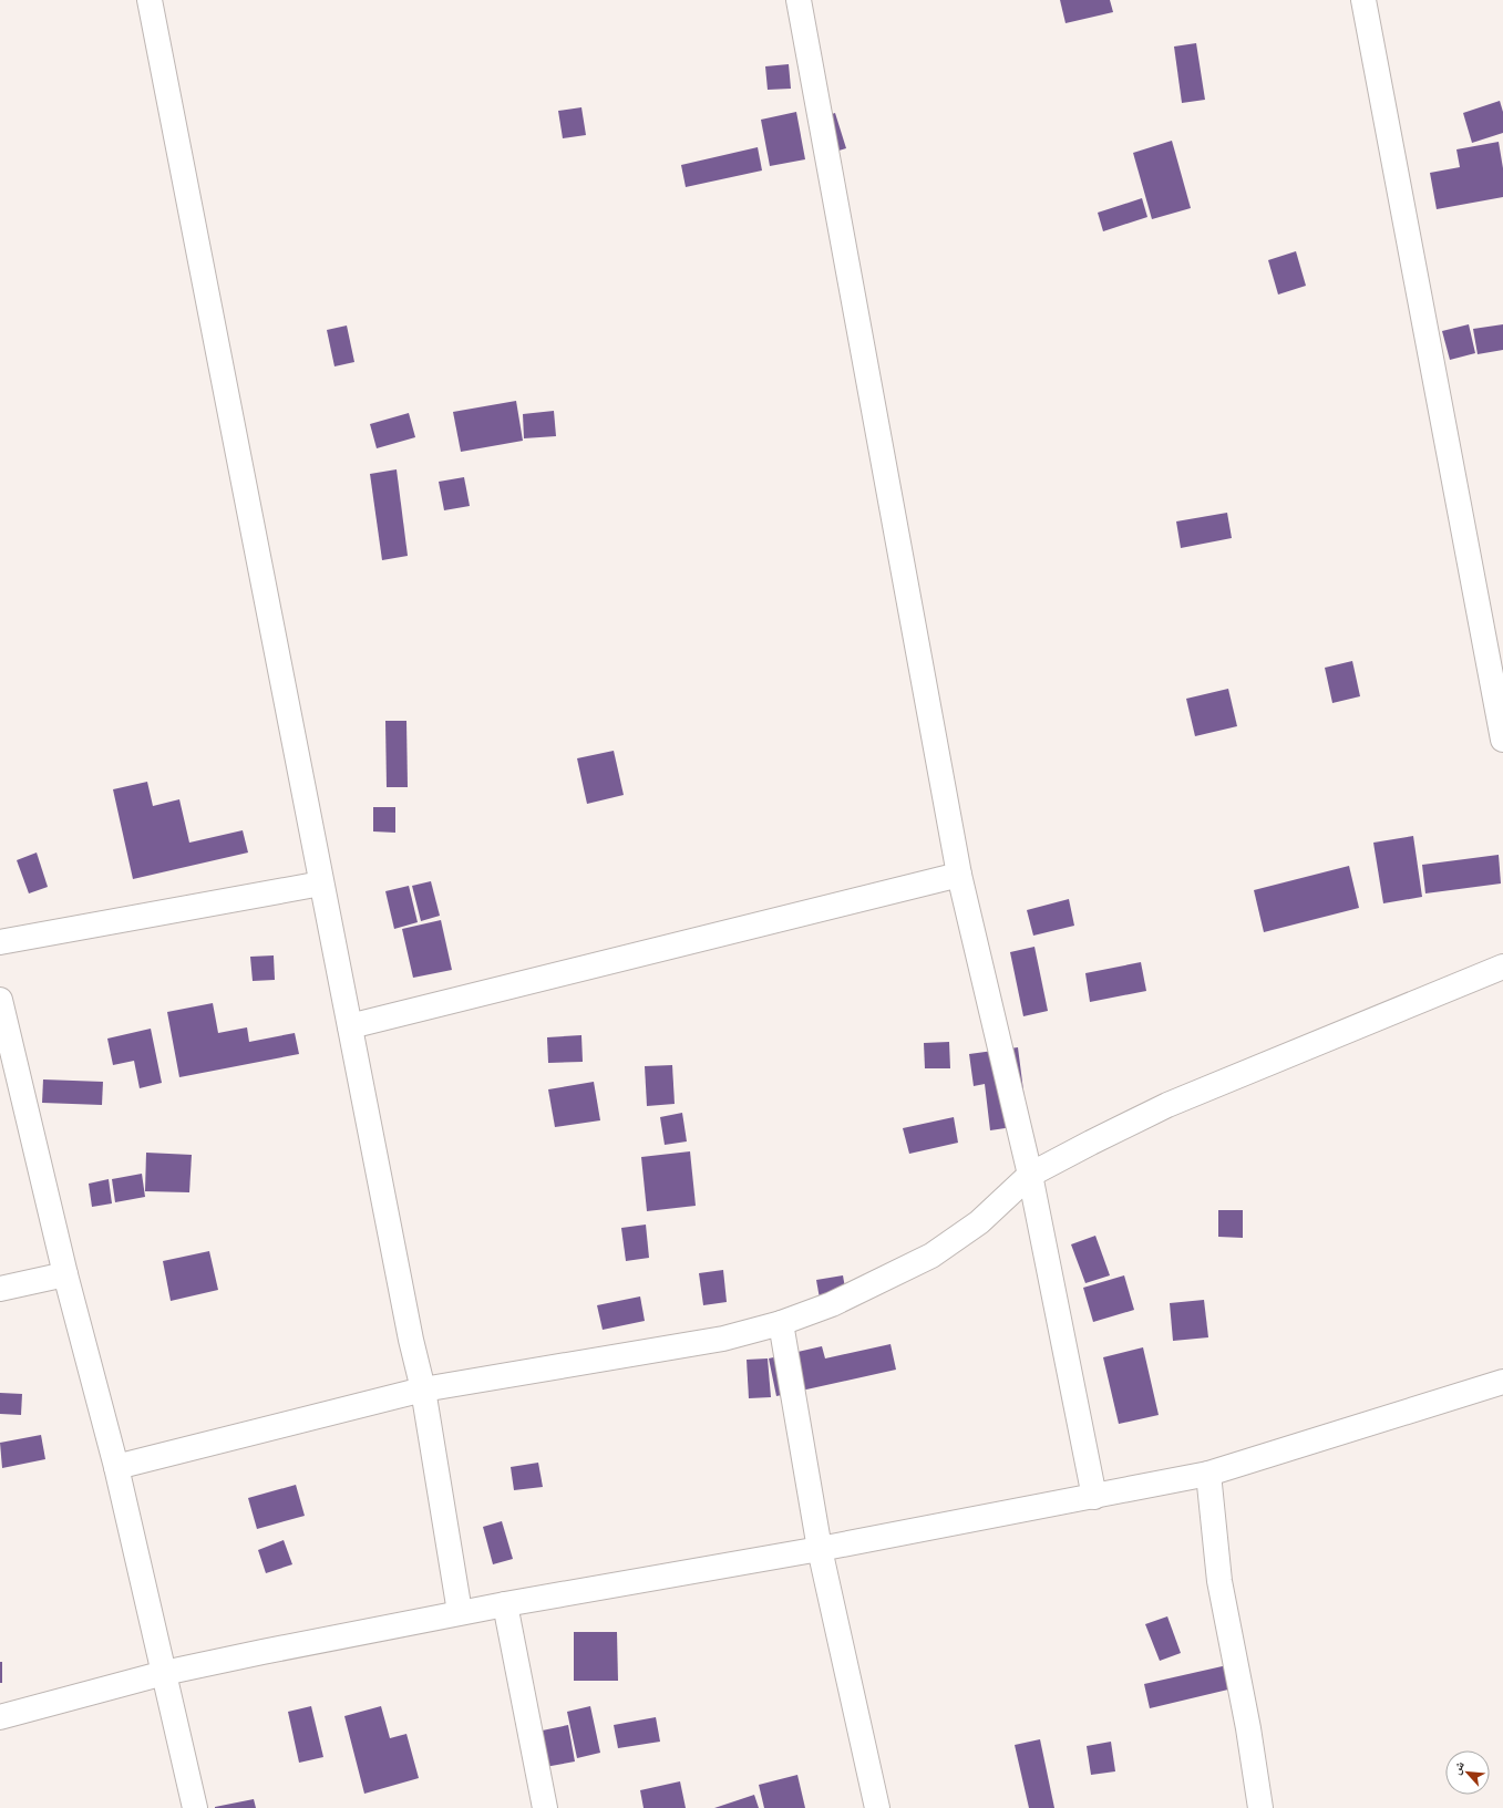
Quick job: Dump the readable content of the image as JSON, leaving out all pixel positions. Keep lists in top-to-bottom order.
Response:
{
  "north": "top left"
}
